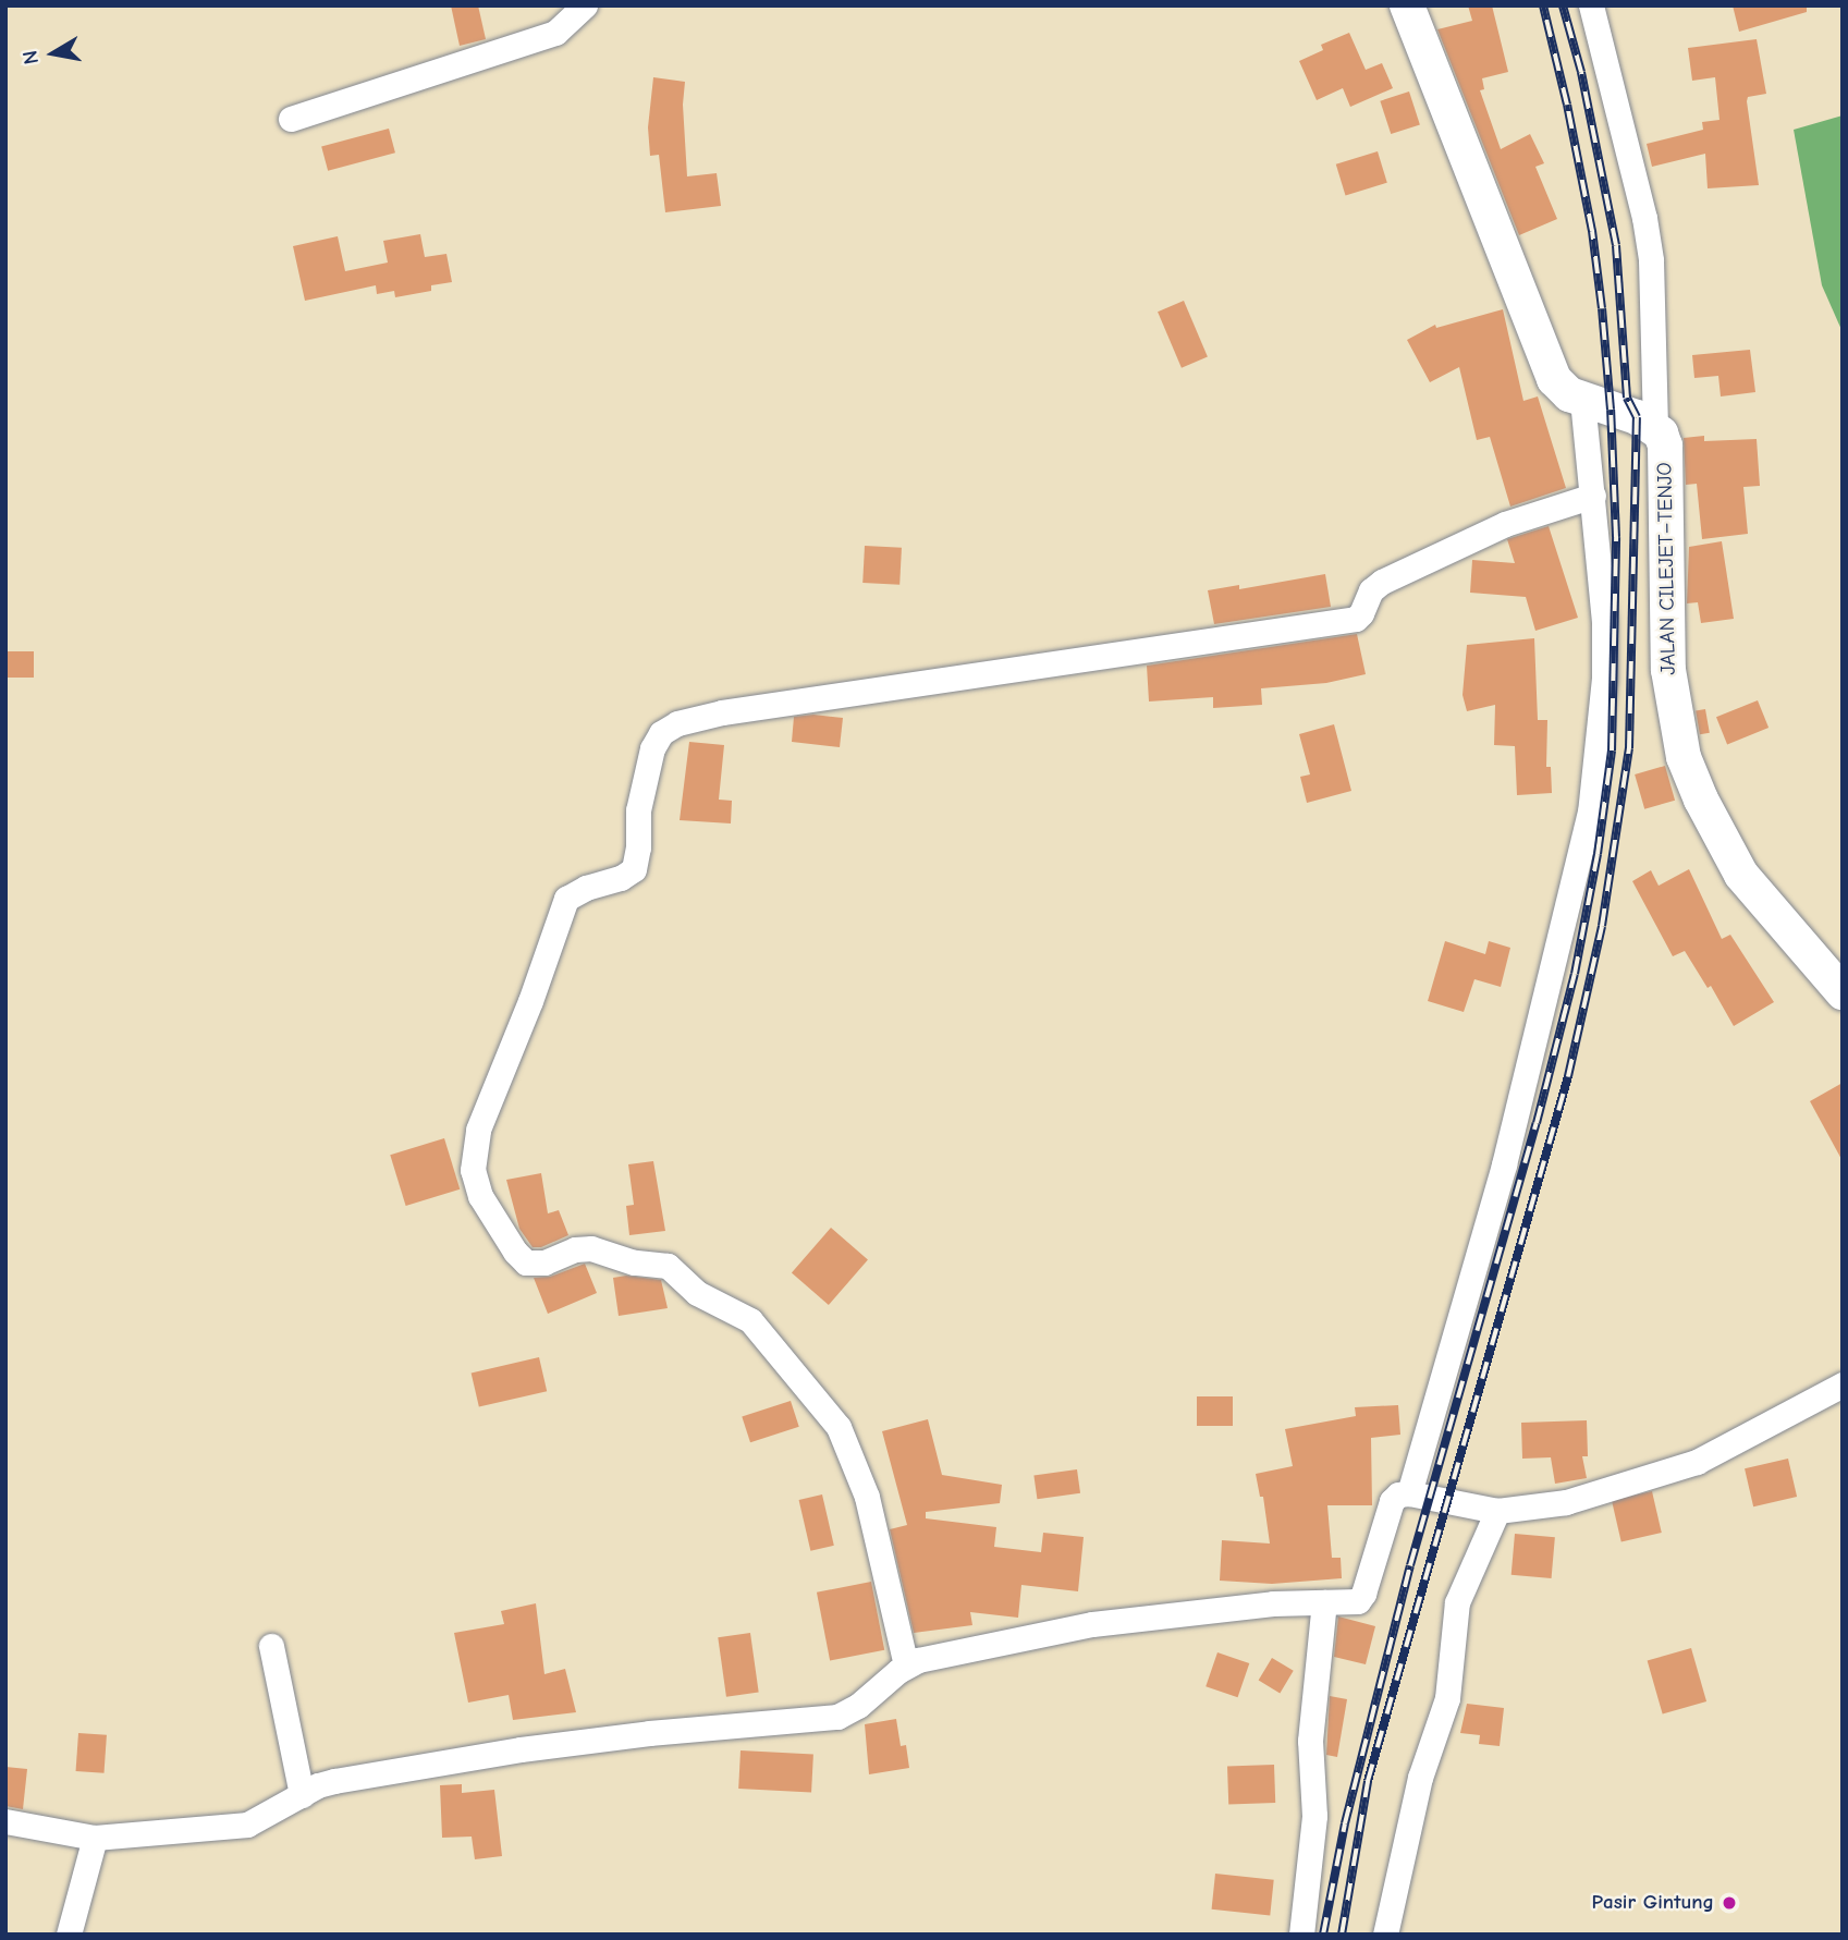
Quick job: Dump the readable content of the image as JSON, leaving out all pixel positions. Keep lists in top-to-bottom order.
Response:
{
  "streets": {
    "main road": ["JALAN CILEJET–TENJO"]
  },
  "places": ["Pasir Gintung"],
  "north": "left"
}
